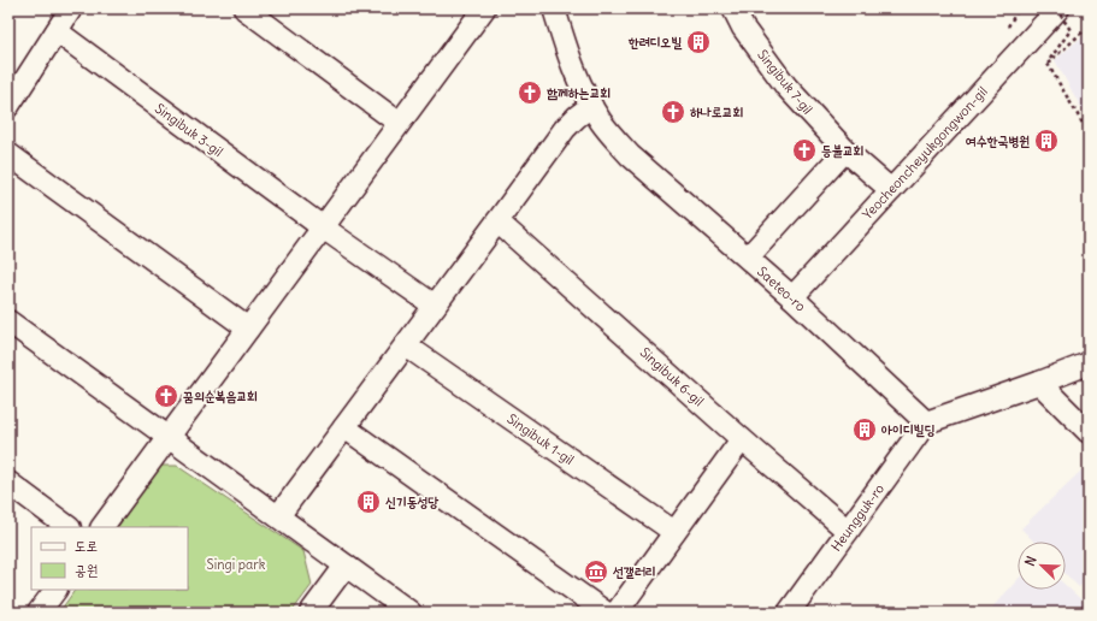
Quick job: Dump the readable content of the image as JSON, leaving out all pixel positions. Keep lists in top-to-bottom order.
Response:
{
  "streets": {
    "street": [
      "Singibuk 7-gil",
      "Singibuk 3-gil",
      "Yeocheoncheyukgongwon-gil",
      "Saeteo-ro",
      "Singibuk 6-gil",
      "Singibuk 1-gil",
      "Heungguk-ro"
    ]
  },
  "crossings": [
    ["Singibuk 7-gil", "Yeocheoncheyukgongwon-gil"],
    ["Yeocheoncheyukgongwon-gil", "Saeteo-ro"],
    ["Saeteo-ro", "Heungguk-ro"],
    ["Singibuk 6-gil", "Heungguk-ro"]
  ],
  "parks": ["Singi park"],
  "places": {
    "building": [
      "한려디오빌",
      "여수한국병원",
      "아이디빌딩",
      "신기동성당"
    ],
    "church": [
      "함께하는교회",
      "하나로교회",
      "등불교회",
      "꿈의순복음교회"
    ],
    "museum": ["선갤러리"]
  },
  "legend": ["도로", "공원"],
  "north": "top left"
}
